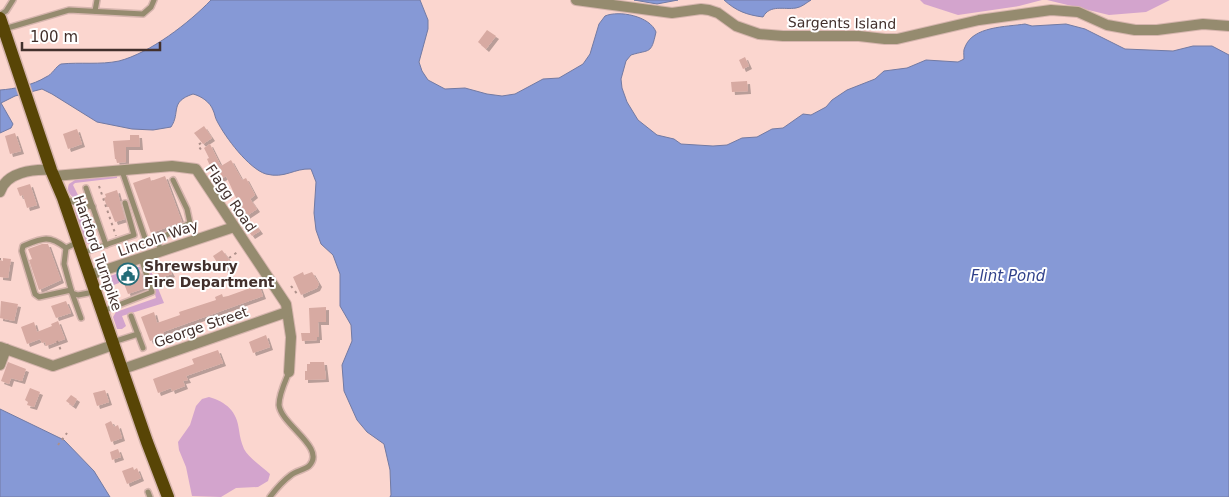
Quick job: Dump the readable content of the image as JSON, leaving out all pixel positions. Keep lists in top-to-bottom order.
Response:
{
  "streets": {
    "main road": ["Hartford Turnpike"],
    "street": [
      "Sargents Island",
      "Flagg Road",
      "Lincoln Way",
      "George Street"
    ]
  },
  "crossings": [
    ["Flagg Road", "Lincoln Way"],
    ["Flagg Road", "Hartford Turnpike"],
    ["Flagg Road", "George Street"],
    ["Lincoln Way", "Hartford Turnpike"],
    ["Hartford Turnpike", "George Street"]
  ],
  "water": ["Flint Pond"],
  "places": {
    "public building": ["Shrewsbury Fire Department"]
  },
  "scale_bar": "100 m"
}
